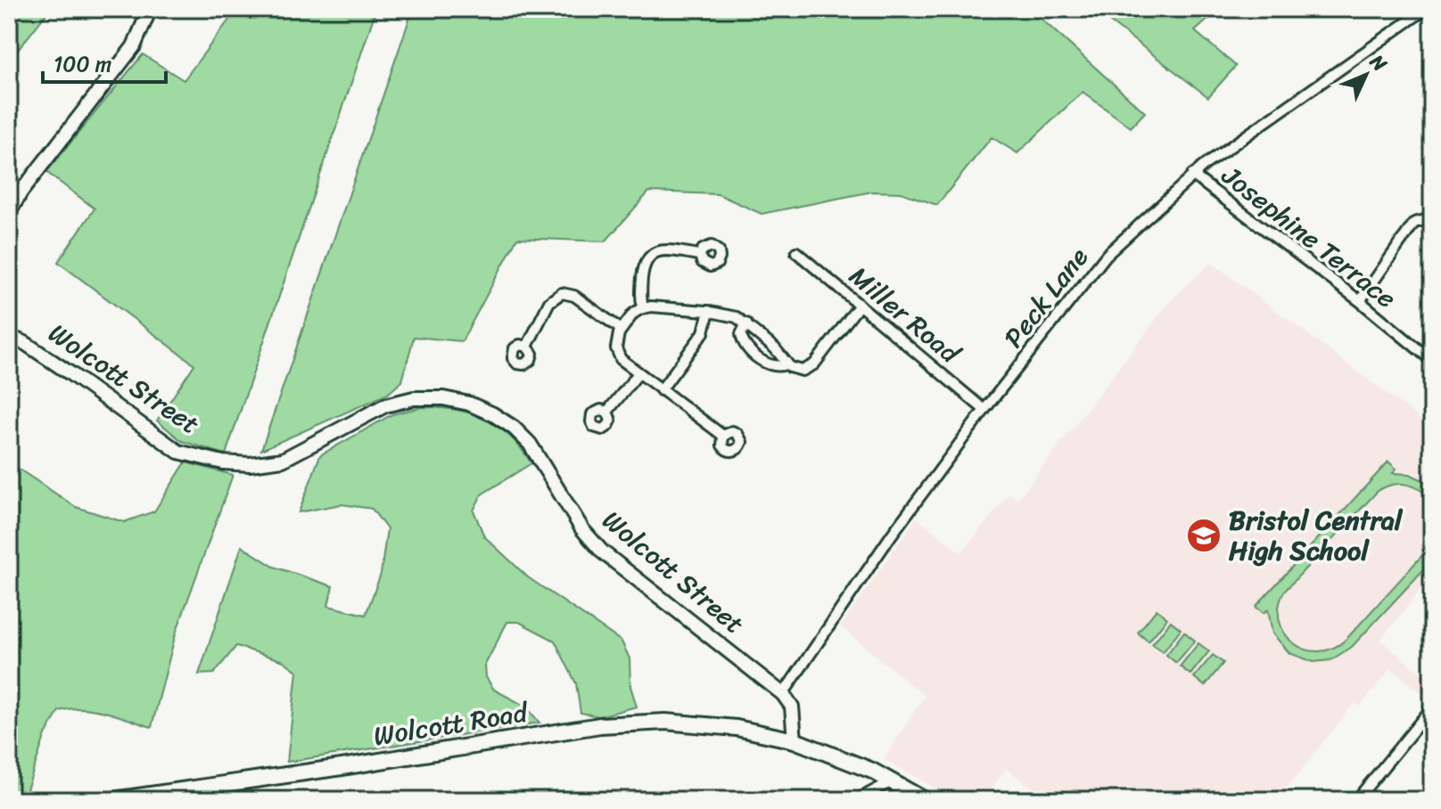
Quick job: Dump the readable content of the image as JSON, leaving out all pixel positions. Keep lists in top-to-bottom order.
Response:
{
  "streets": {
    "main road": ["Wolcott Street", "Wolcott Road"],
    "street": ["Josephine Terrace", "Peck Lane", "Miller Road"]
  },
  "crossings": [
    ["Josephine Terrace", "Peck Lane"],
    ["Peck Lane", "Miller Road"],
    ["Peck Lane", "Wolcott Street"]
  ],
  "places": {
    "school or university": ["Bristol Central High School"]
  },
  "scale_bar": "100 m",
  "north": "top right"
}
